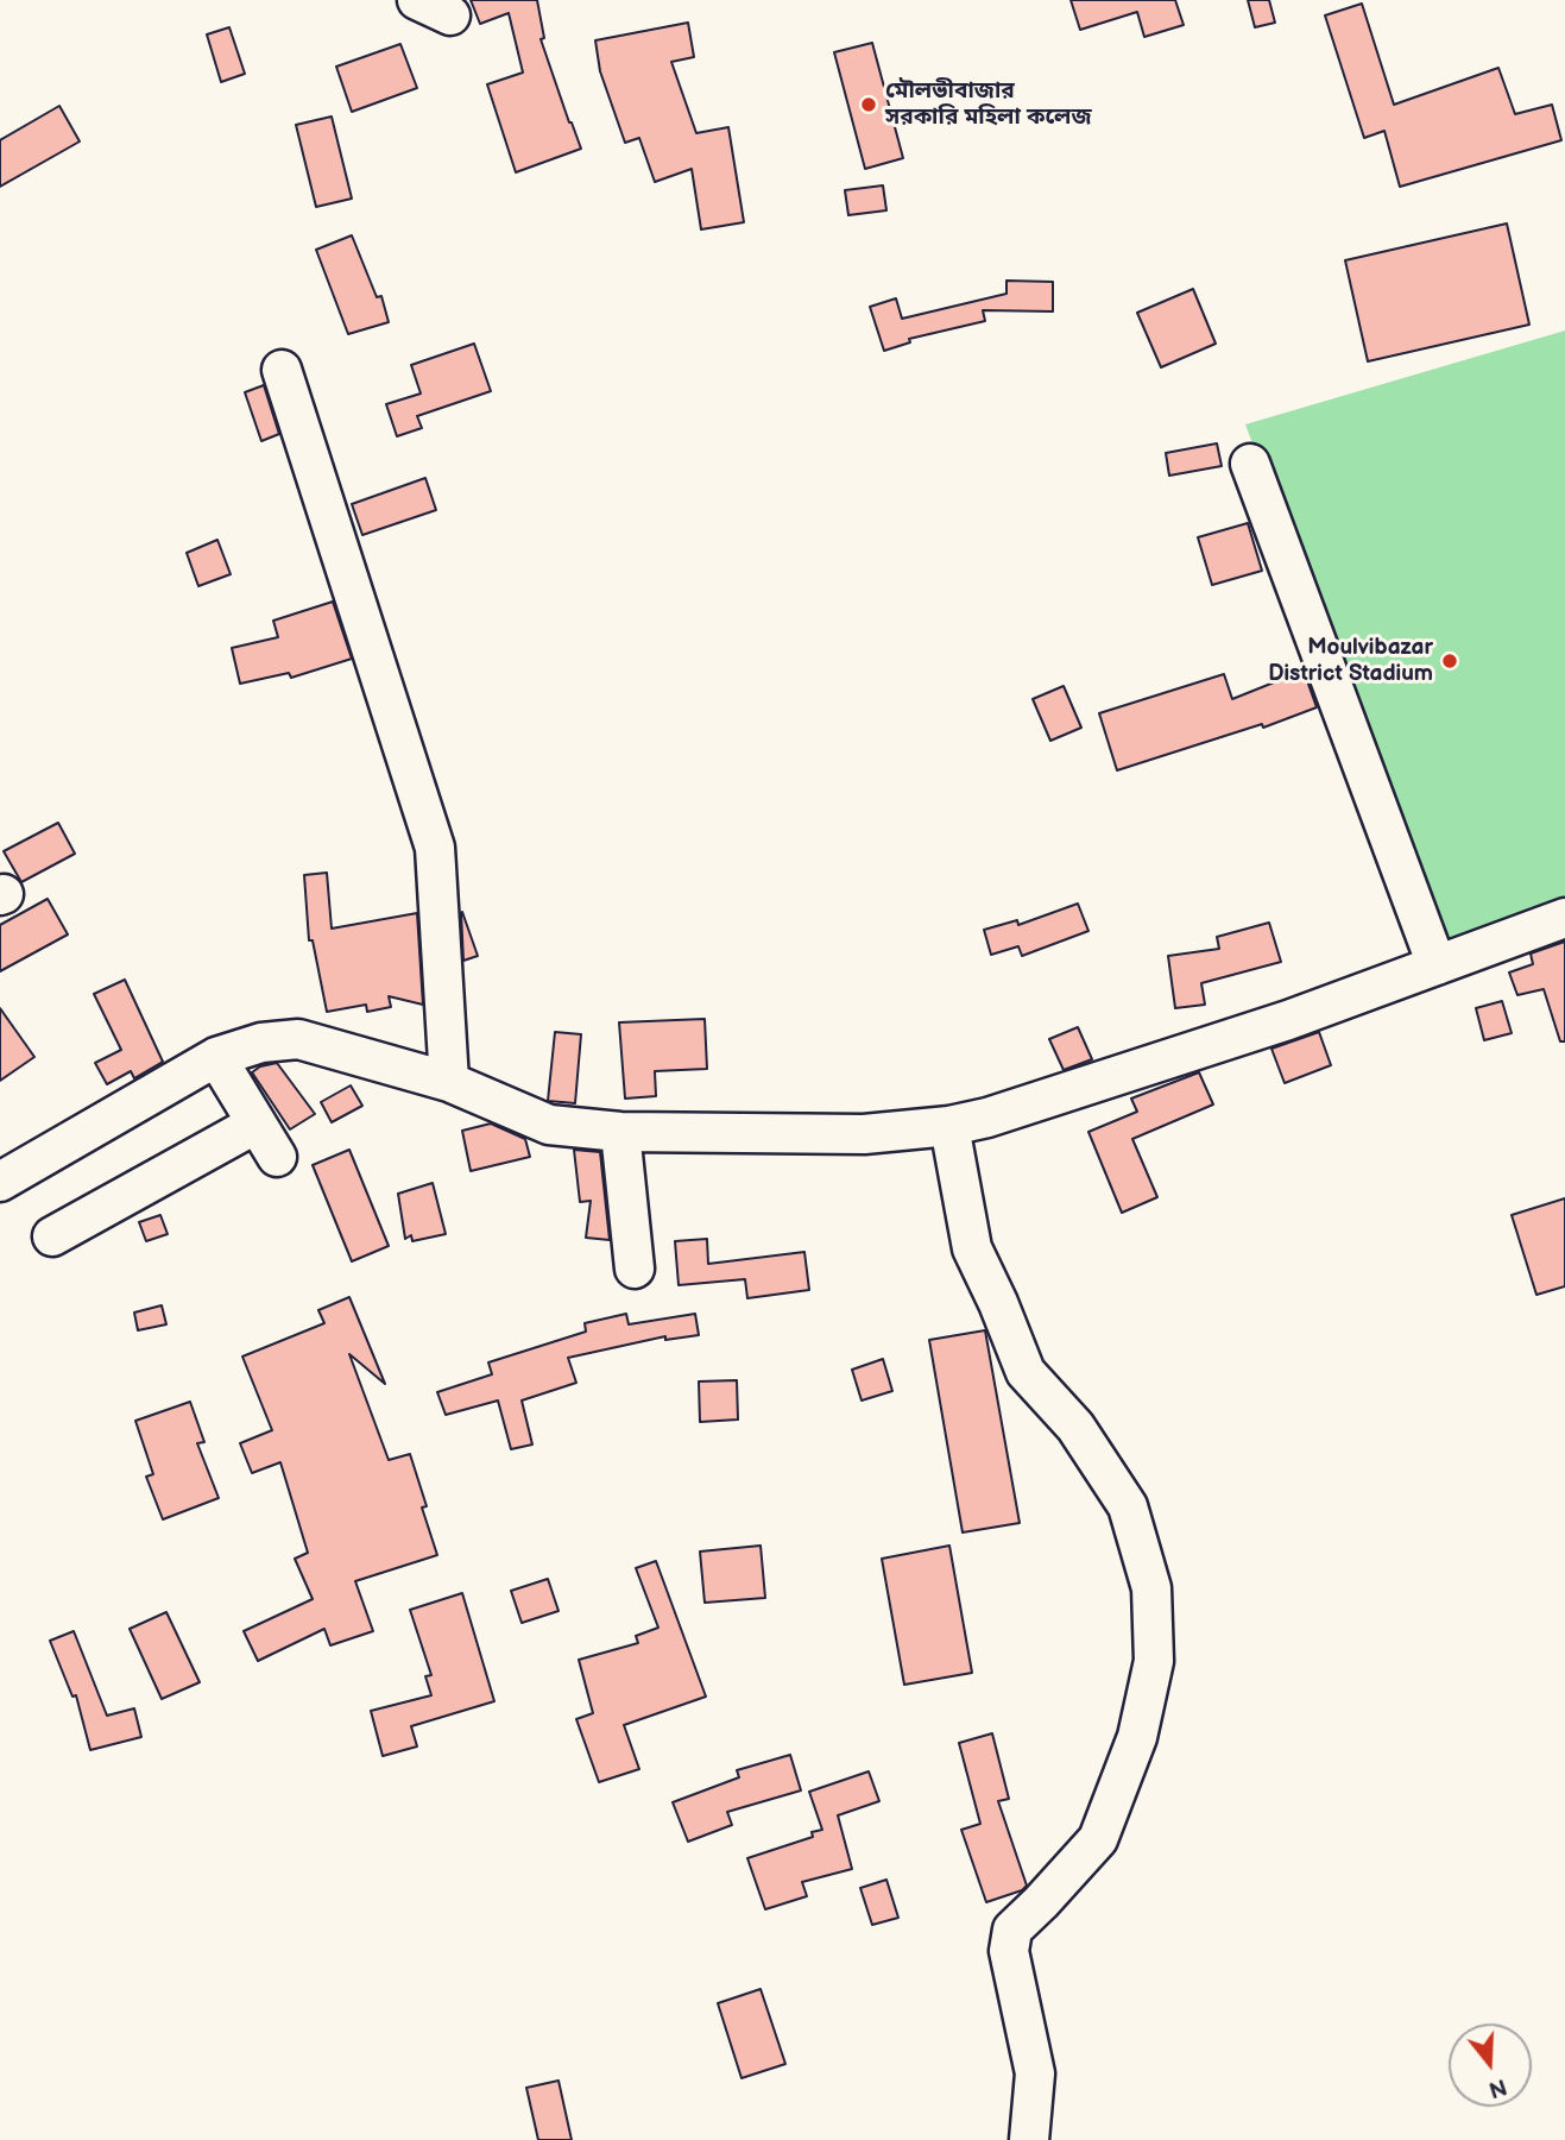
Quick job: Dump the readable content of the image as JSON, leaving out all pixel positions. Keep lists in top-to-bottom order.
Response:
{
  "places": ["মৌলভীবাজার সরকারি মহিলা কলেজ", "Moulvibazar District Stadium"],
  "north": "bottom"
}
